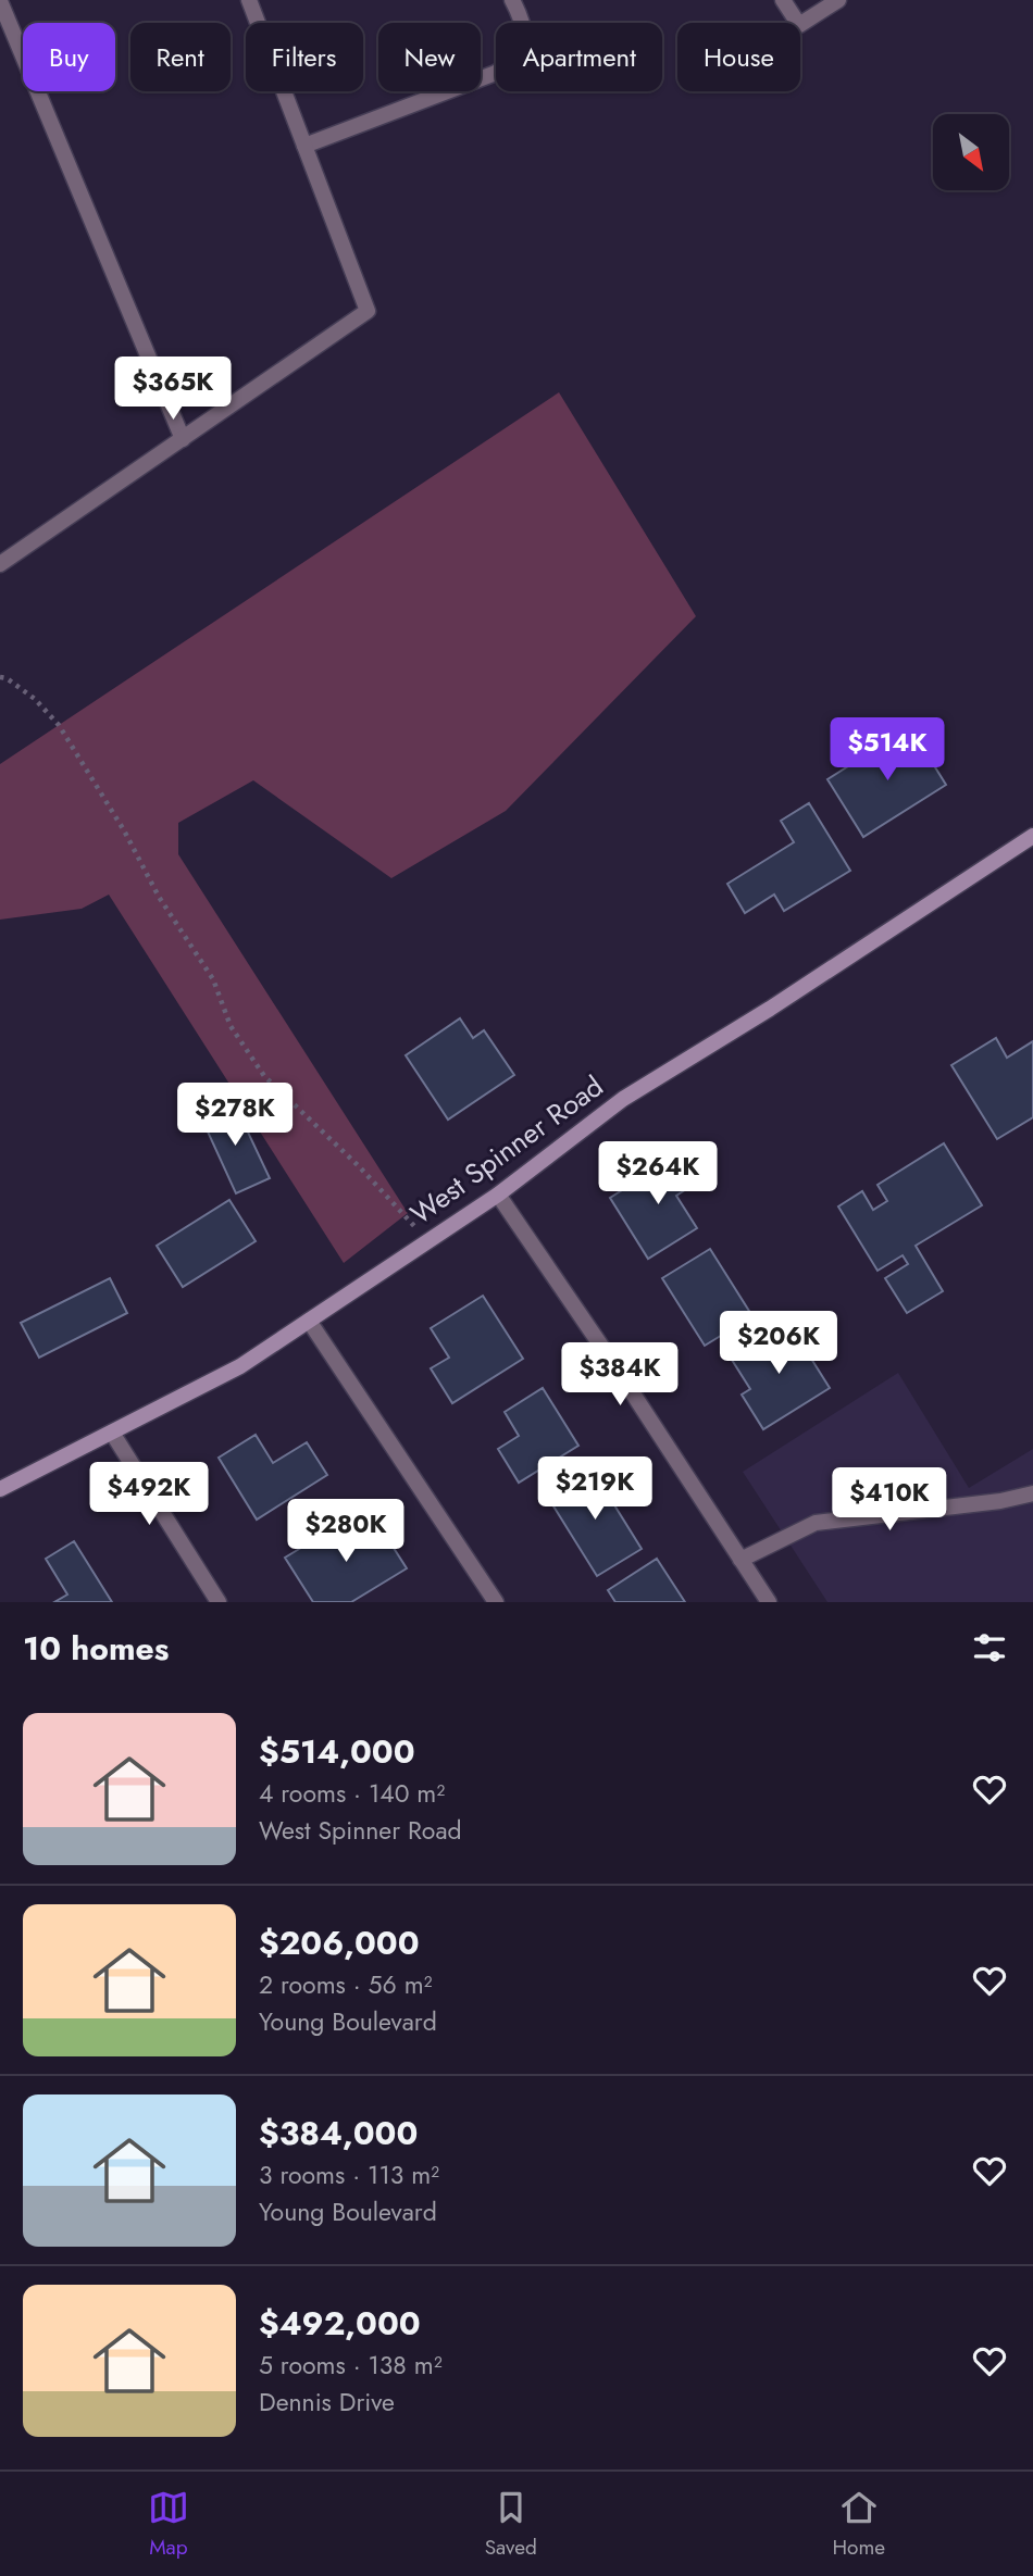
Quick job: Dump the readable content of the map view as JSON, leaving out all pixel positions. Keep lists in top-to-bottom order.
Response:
{
  "streets": {
    "street": ["West Spinner Road"]
  },
  "north": "bottom right",
  "page": {
    "chip": [
      "Buy",
      "Rent",
      "Filters",
      "New",
      "Apartment",
      "House"
    ],
    "price": [
      "$365K",
      "$514K",
      "$278K",
      "$264K",
      "$206K",
      "$384K",
      "$219K",
      "$492K",
      "$410K",
      "$280K"
    ],
    "heading": "10 homes",
    "list": [
      {
        "name": "$514,000",
        "note": "4 rooms · 140 m² · West Spinner Road"
      },
      {
        "name": "$206,000",
        "note": "2 rooms · 56 m² · Young Boulevard"
      },
      {
        "name": "$384,000",
        "note": "3 rooms · 113 m² · Young Boulevard"
      },
      {
        "name": "$492,000",
        "note": "5 rooms · 138 m² · Dennis Drive"
      }
    ],
    "tabs": ["Map", "Saved", "Home"]
  }
}
